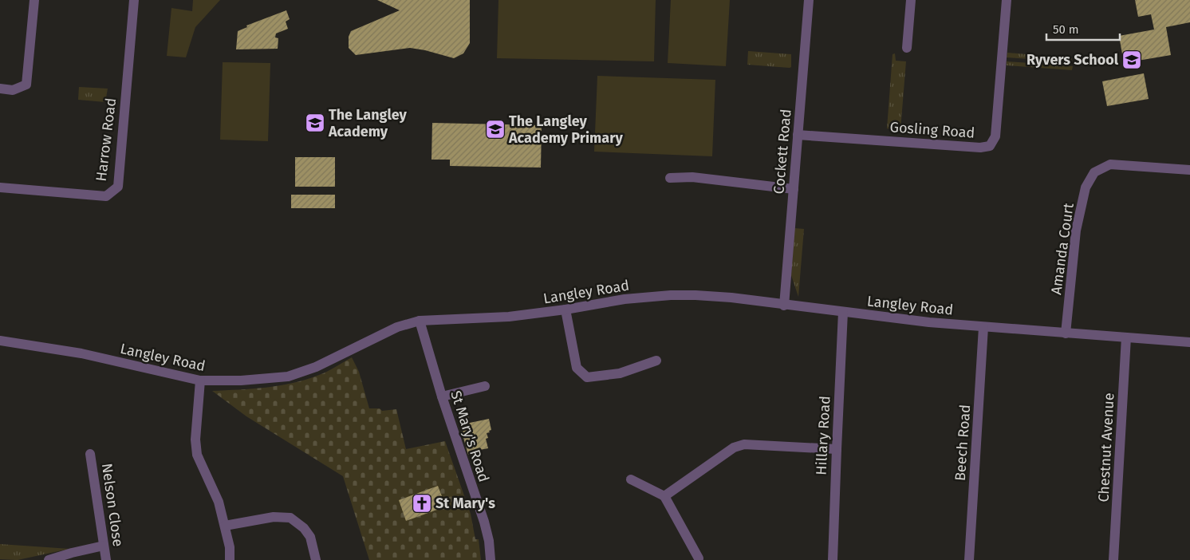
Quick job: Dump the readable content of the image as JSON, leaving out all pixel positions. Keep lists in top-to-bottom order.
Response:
{
  "streets": {
    "street": [
      "Gosling Road",
      "Harrow Road",
      "Cockett Road",
      "Amanda Court",
      "Langley Road",
      "Hillary Road",
      "St Mary's Road",
      "Beech Road",
      "Chestnut Avenue",
      "Nelson Close"
    ]
  },
  "crossings": [
    ["Gosling Road", "Cockett Road"],
    ["Cockett Road", "Langley Road"],
    ["Amanda Court", "Langley Road"],
    ["Langley Road", "Hillary Road"],
    ["Langley Road", "St Mary's Road"],
    ["Langley Road", "Beech Road"],
    ["Langley Road", "Chestnut Avenue"]
  ],
  "places": {
    "school or university": ["Ryvers School", "The Langley Academy", "The Langley Academy Primary"],
    "church": ["St Mary's"]
  },
  "scale_bar": "50 m"
}
